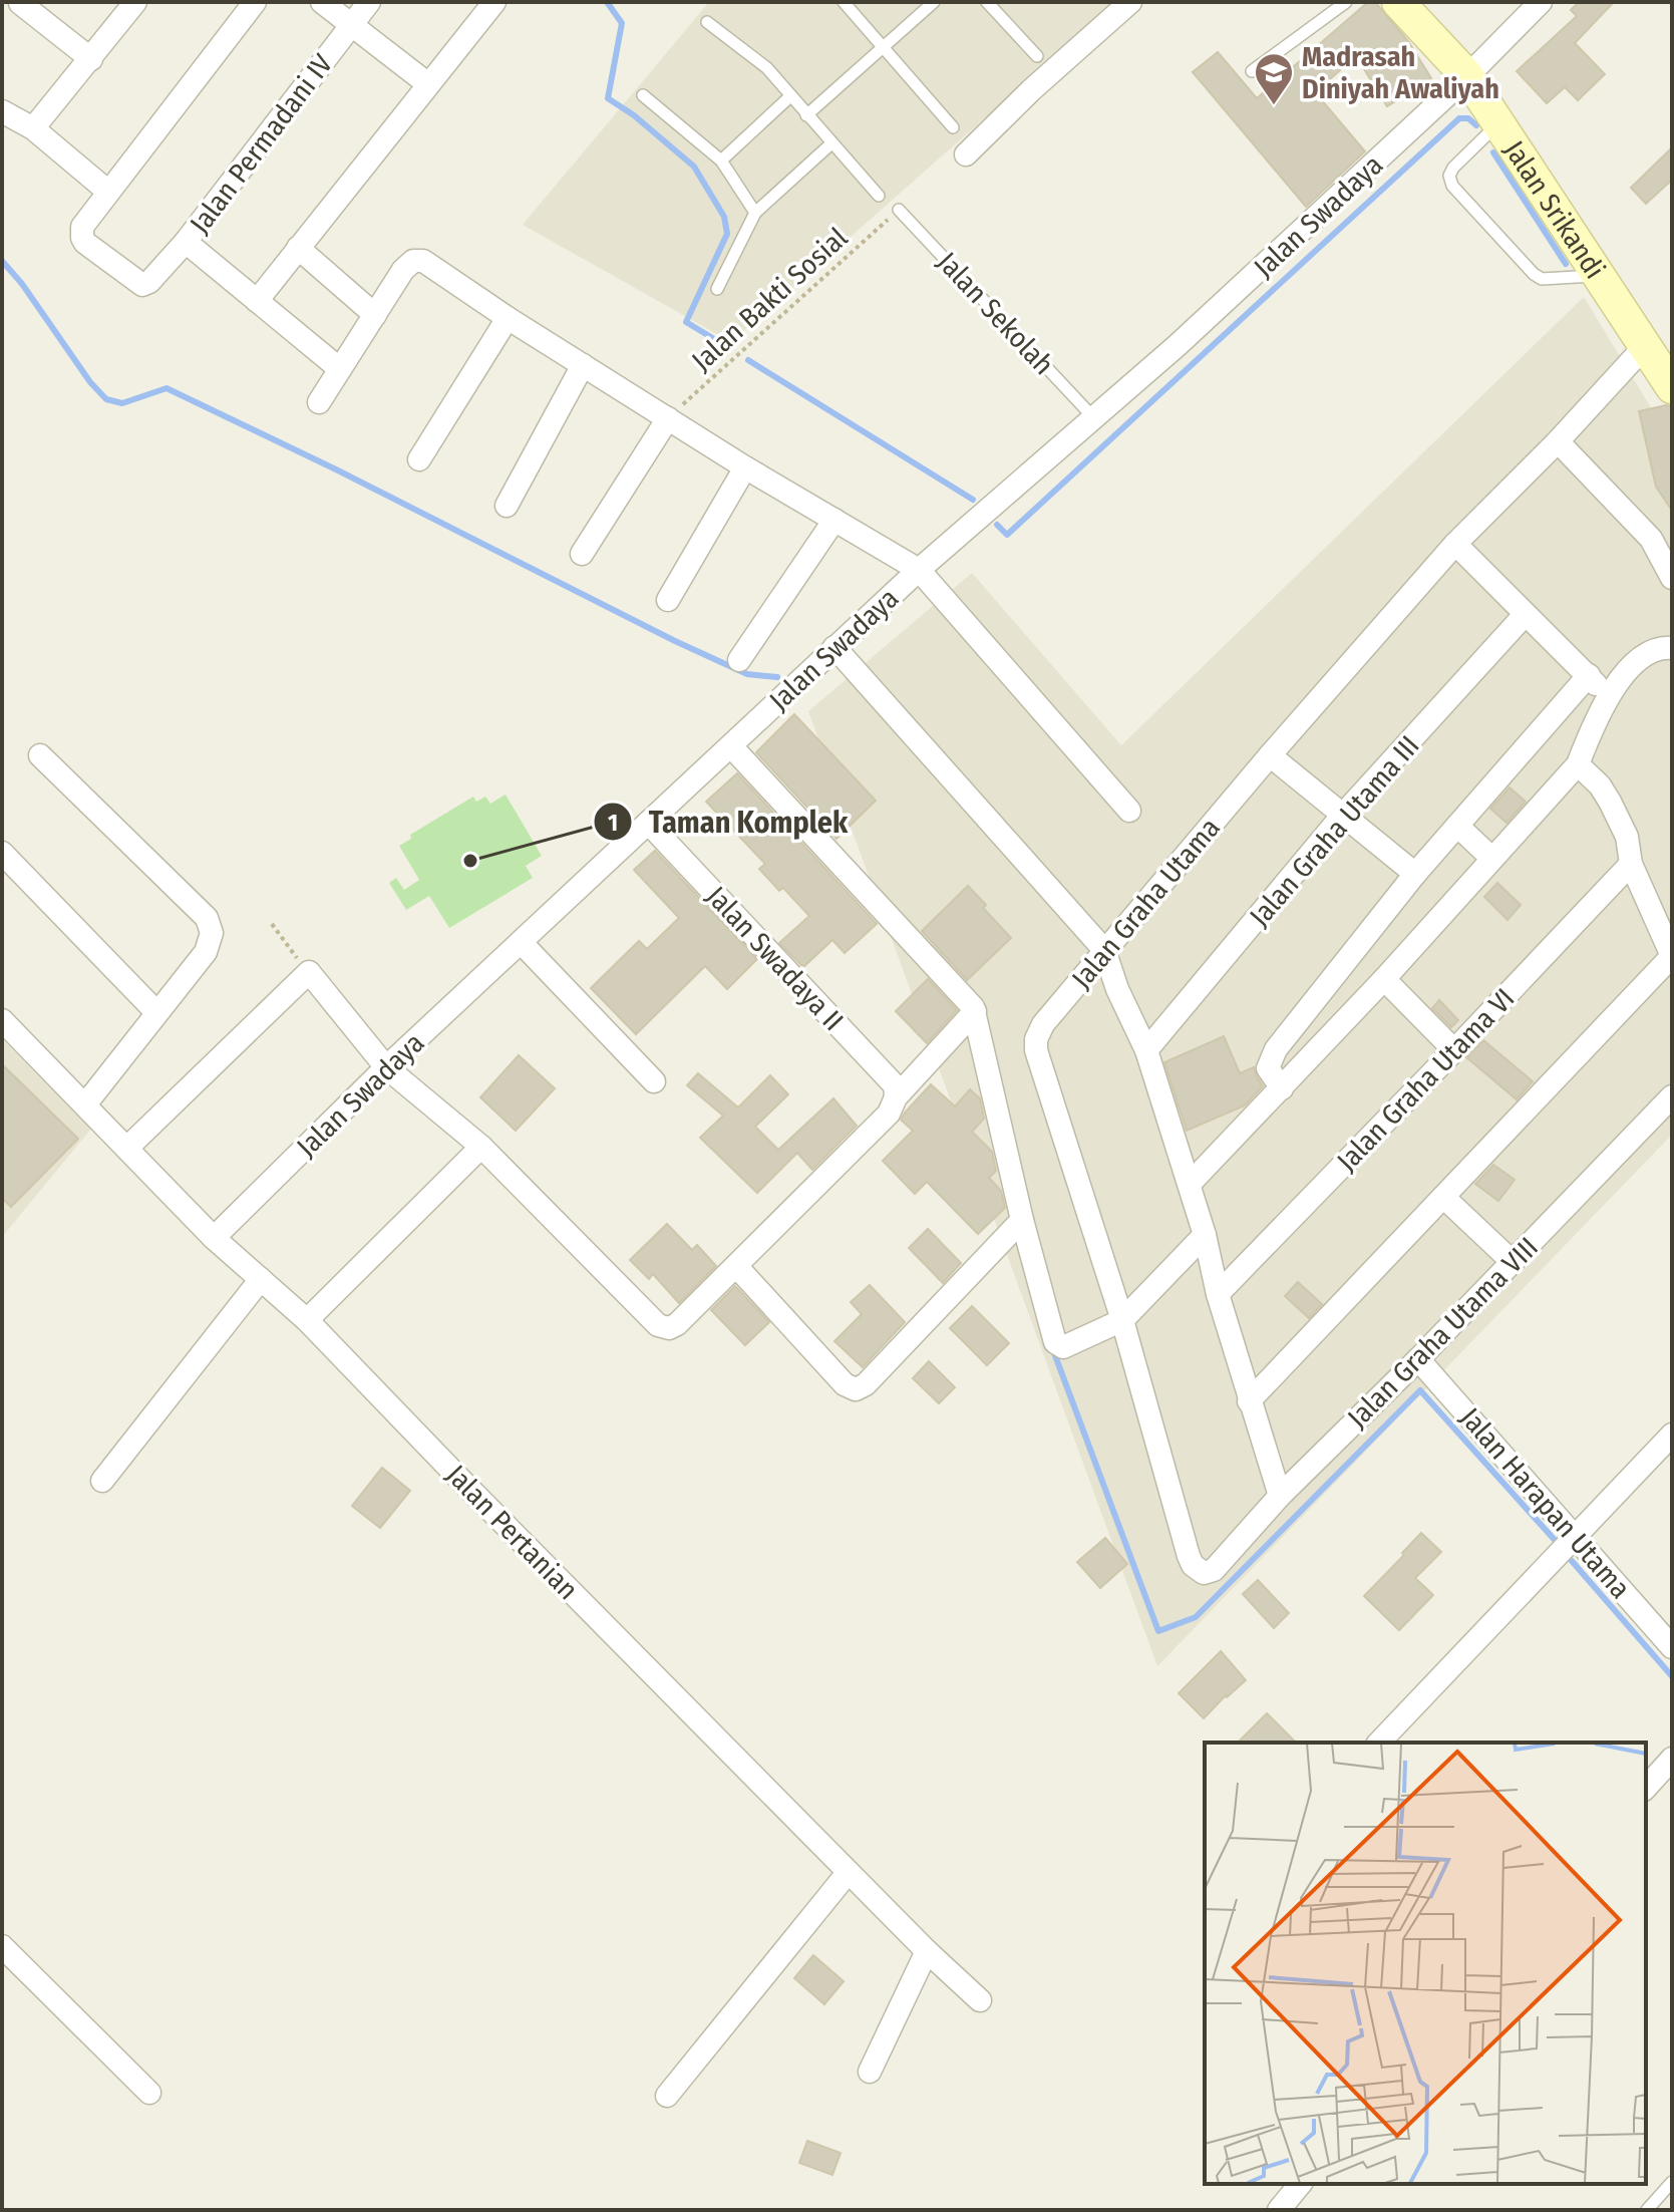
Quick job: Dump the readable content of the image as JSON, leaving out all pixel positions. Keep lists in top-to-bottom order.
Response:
{
  "streets": {
    "main road": ["Jalan Srikandi"],
    "street": [
      "Jalan Permadani IV",
      "Jalan Swadaya",
      "Jalan Graha Utama III",
      "Jalan Graha Utama",
      "Jalan Swadaya II",
      "Jalan Graha Utama VI",
      "Jalan Graha Utama VIII",
      "Jalan Harapan Utama",
      "Jalan Pertanian"
    ],
    "lane": ["Jalan Sekolah"],
    "path": ["Jalan Bakti Sosial"]
  },
  "crossings": [
    ["Jalan Srikandi", "Jalan Swadaya"],
    ["Jalan Srikandi", "Jalan Graha Utama"],
    ["Jalan Swadaya", "Jalan Sekolah"],
    ["Jalan Swadaya", "Jalan Swadaya II"],
    ["Jalan Swadaya", "Jalan Pertanian"],
    ["Jalan Bakti Sosial", "Jalan Sekolah"],
    ["Jalan Graha Utama", "Jalan Graha Utama VIII"],
    ["Jalan Graha Utama VIII", "Jalan Harapan Utama"]
  ],
  "places": {
    "school or university": ["Madrasah Diniyah Awaliyah"],
    "other": ["Taman Komplek"]
  }
}
